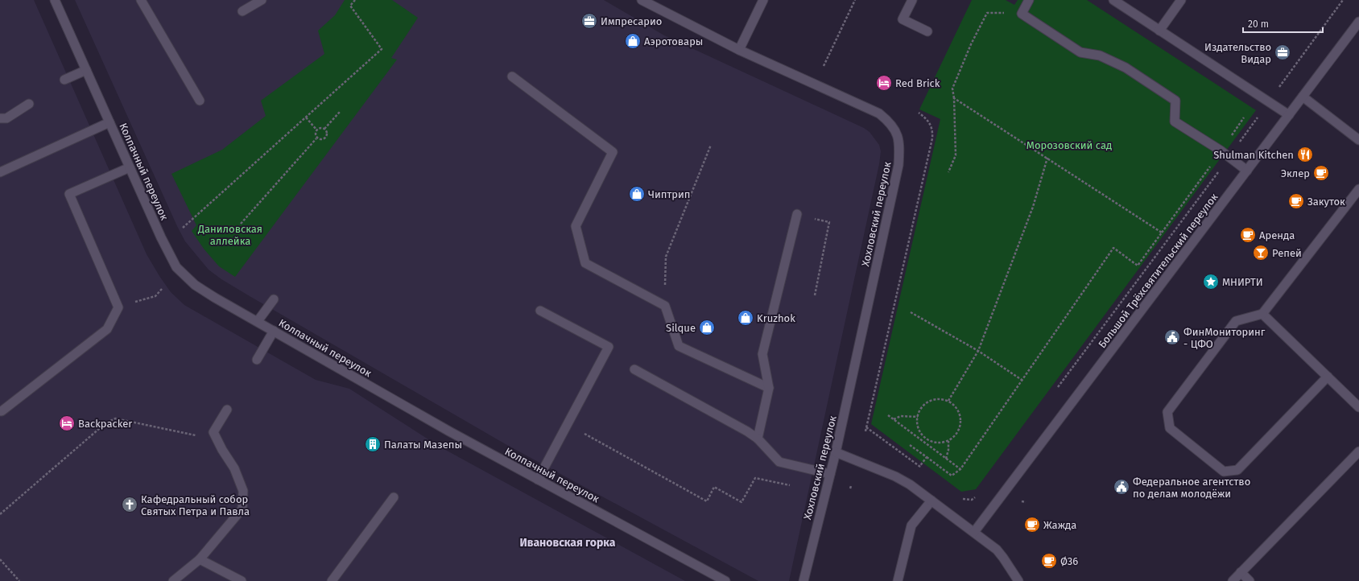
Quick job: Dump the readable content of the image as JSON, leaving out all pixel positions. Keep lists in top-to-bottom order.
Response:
{
  "streets": {
    "street": ["Колпачный переулок", "Хохловский переулок", "Большой Трёхсвятительский переулок"]
  },
  "districts": ["Ивановская горка"],
  "parks": ["Морозовский сад", "Даниловская аллейка"],
  "places": {
    "office": ["Импресарио", "Издательство Видар"],
    "shop": [
      "Аэротовары",
      "Чиптрип",
      "Kruzhok",
      "Silque"
    ],
    "hotel": ["Red Brick", "Backpacker"],
    "restaurant": ["Shulman Kitchen"],
    "cafe": [
      "Эклер",
      "Закуток",
      "Аренда",
      "Жажда",
      "Ø36"
    ],
    "bar": ["Репей"],
    "place": ["МНИРТИ"],
    "public building": ["ФинМониторинг - ЦФО", "Федеральное агентство по делам молодёжи"],
    "building": ["Палаты Мазепы"],
    "church": ["Кафедральный собор Святых Петра и Павла"]
  },
  "scale_bar": "20 m"
}
